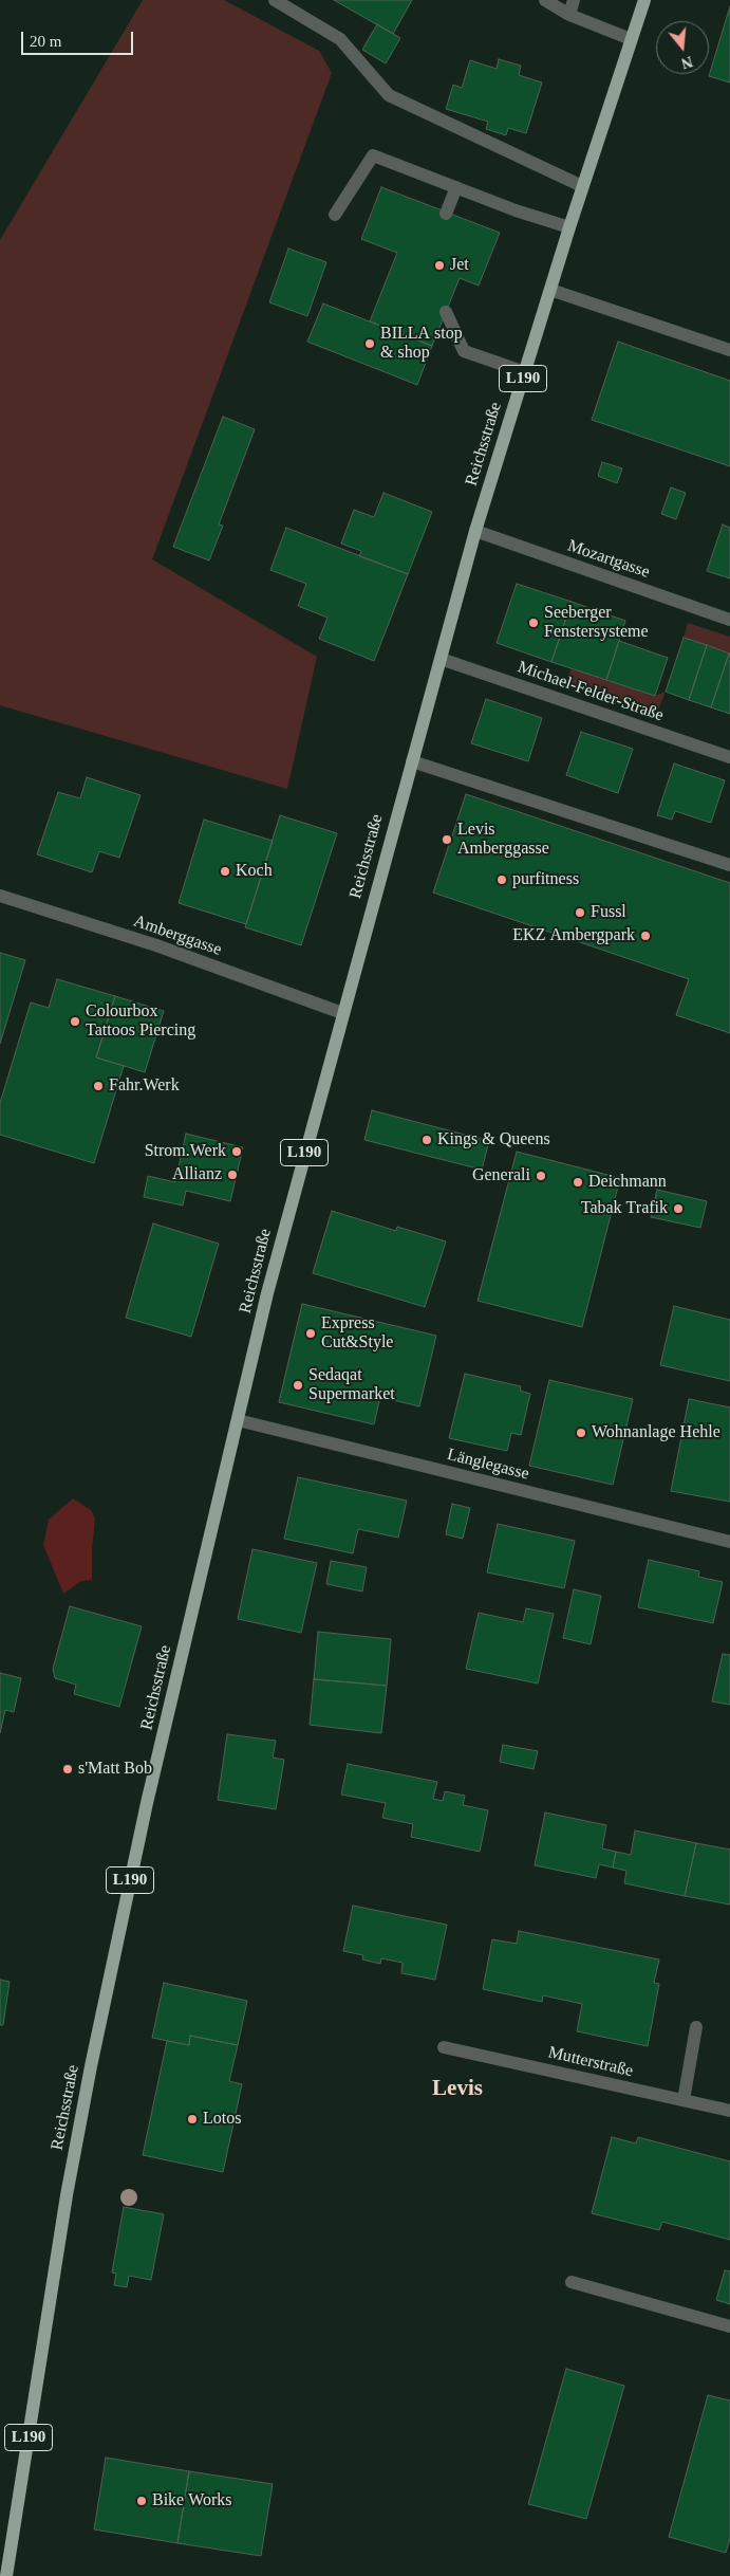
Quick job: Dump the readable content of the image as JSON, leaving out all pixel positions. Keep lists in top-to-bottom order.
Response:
{
  "streets": {
    "main road": ["L190", "Reichsstraße"],
    "street": [
      "Mozartgasse",
      "Michael-Felder-Straße",
      "Amberggasse",
      "Länglegasse",
      "Mutterstraße"
    ]
  },
  "crossings": [
    ["Reichsstraße", "Mozartgasse"],
    ["Reichsstraße", "Michael-Felder-Straße"],
    ["Reichsstraße", "Amberggasse"],
    ["Reichsstraße", "Länglegasse"]
  ],
  "districts": ["Levis"],
  "places": [
    "Jet",
    "BILLA stop & shop",
    "Seeberger Fenstersysteme",
    "Levis Amberggasse",
    "Koch",
    "purfitness",
    "Fussl",
    "EKZ Ambergpark",
    "Colourbox Tattoos Piercing",
    "Fahr.Werk",
    "Kings & Queens",
    "Strom.Werk",
    "Allianz",
    "Generali",
    "Deichmann",
    "Tabak Trafik",
    "Express Cut&Style",
    "Sedaqat Supermarket",
    "Wohnanlage Hehle",
    "s'Matt Bob",
    "Lotos",
    "Bike Works"
  ],
  "scale_bar": "20 m",
  "north": "bottom"
}
